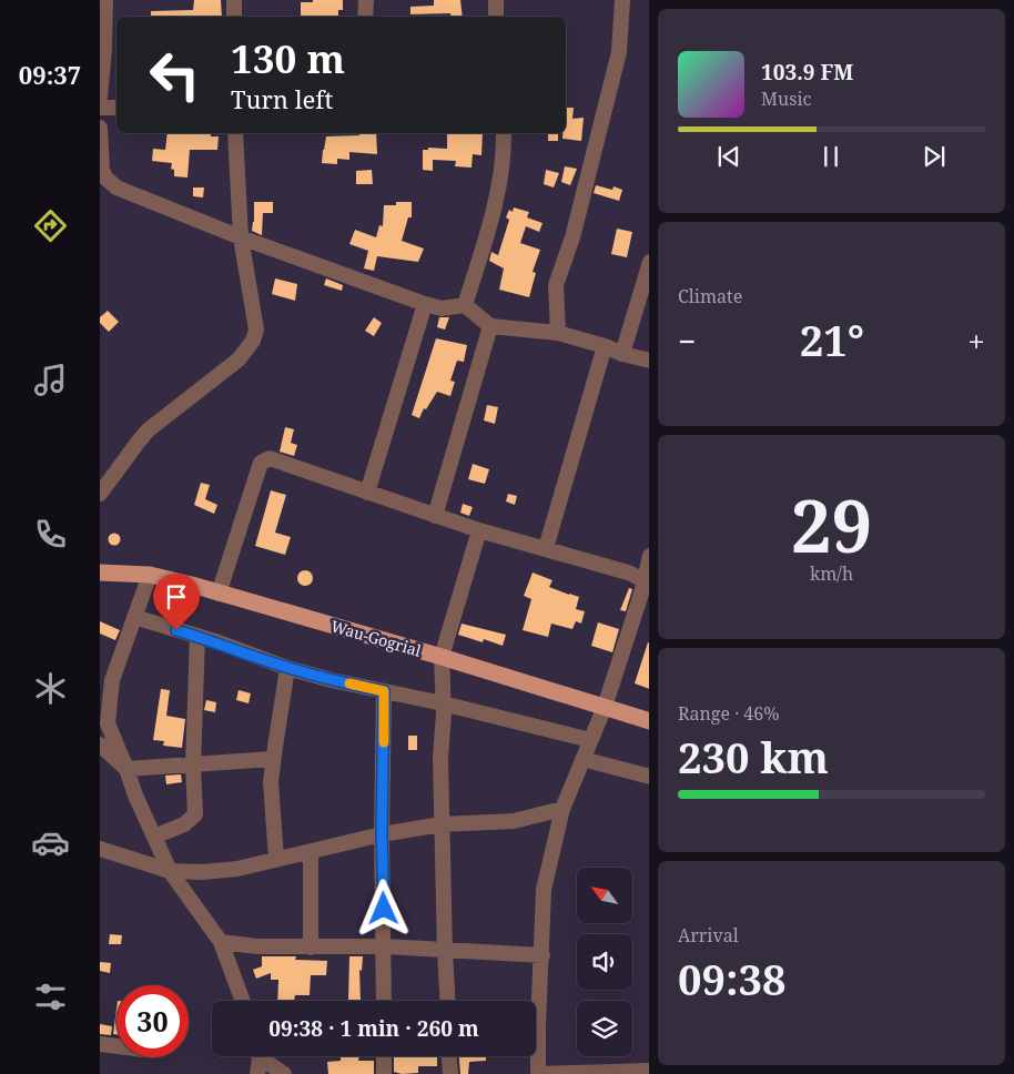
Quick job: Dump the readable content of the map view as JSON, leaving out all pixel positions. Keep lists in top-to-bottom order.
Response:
{
  "streets": {
    "main road": ["Wau-Gogrial"]
  },
  "north": "top left",
  "page": {
    "tabs": "09:37",
    "turn": ["130 m", "Turn left"],
    "song": ["103.9 FM", "Music"],
    "tile": [
      "Climate",
      ["29", "km/h"],
      ["Range · 46%", "230 km"],
      ["Arrival", "09:38"]
    ],
    "heat": ["−", "21°", "+"],
    "limit": "30",
    "trip": "09:38 · 1 min · 260 m"
  }
}
